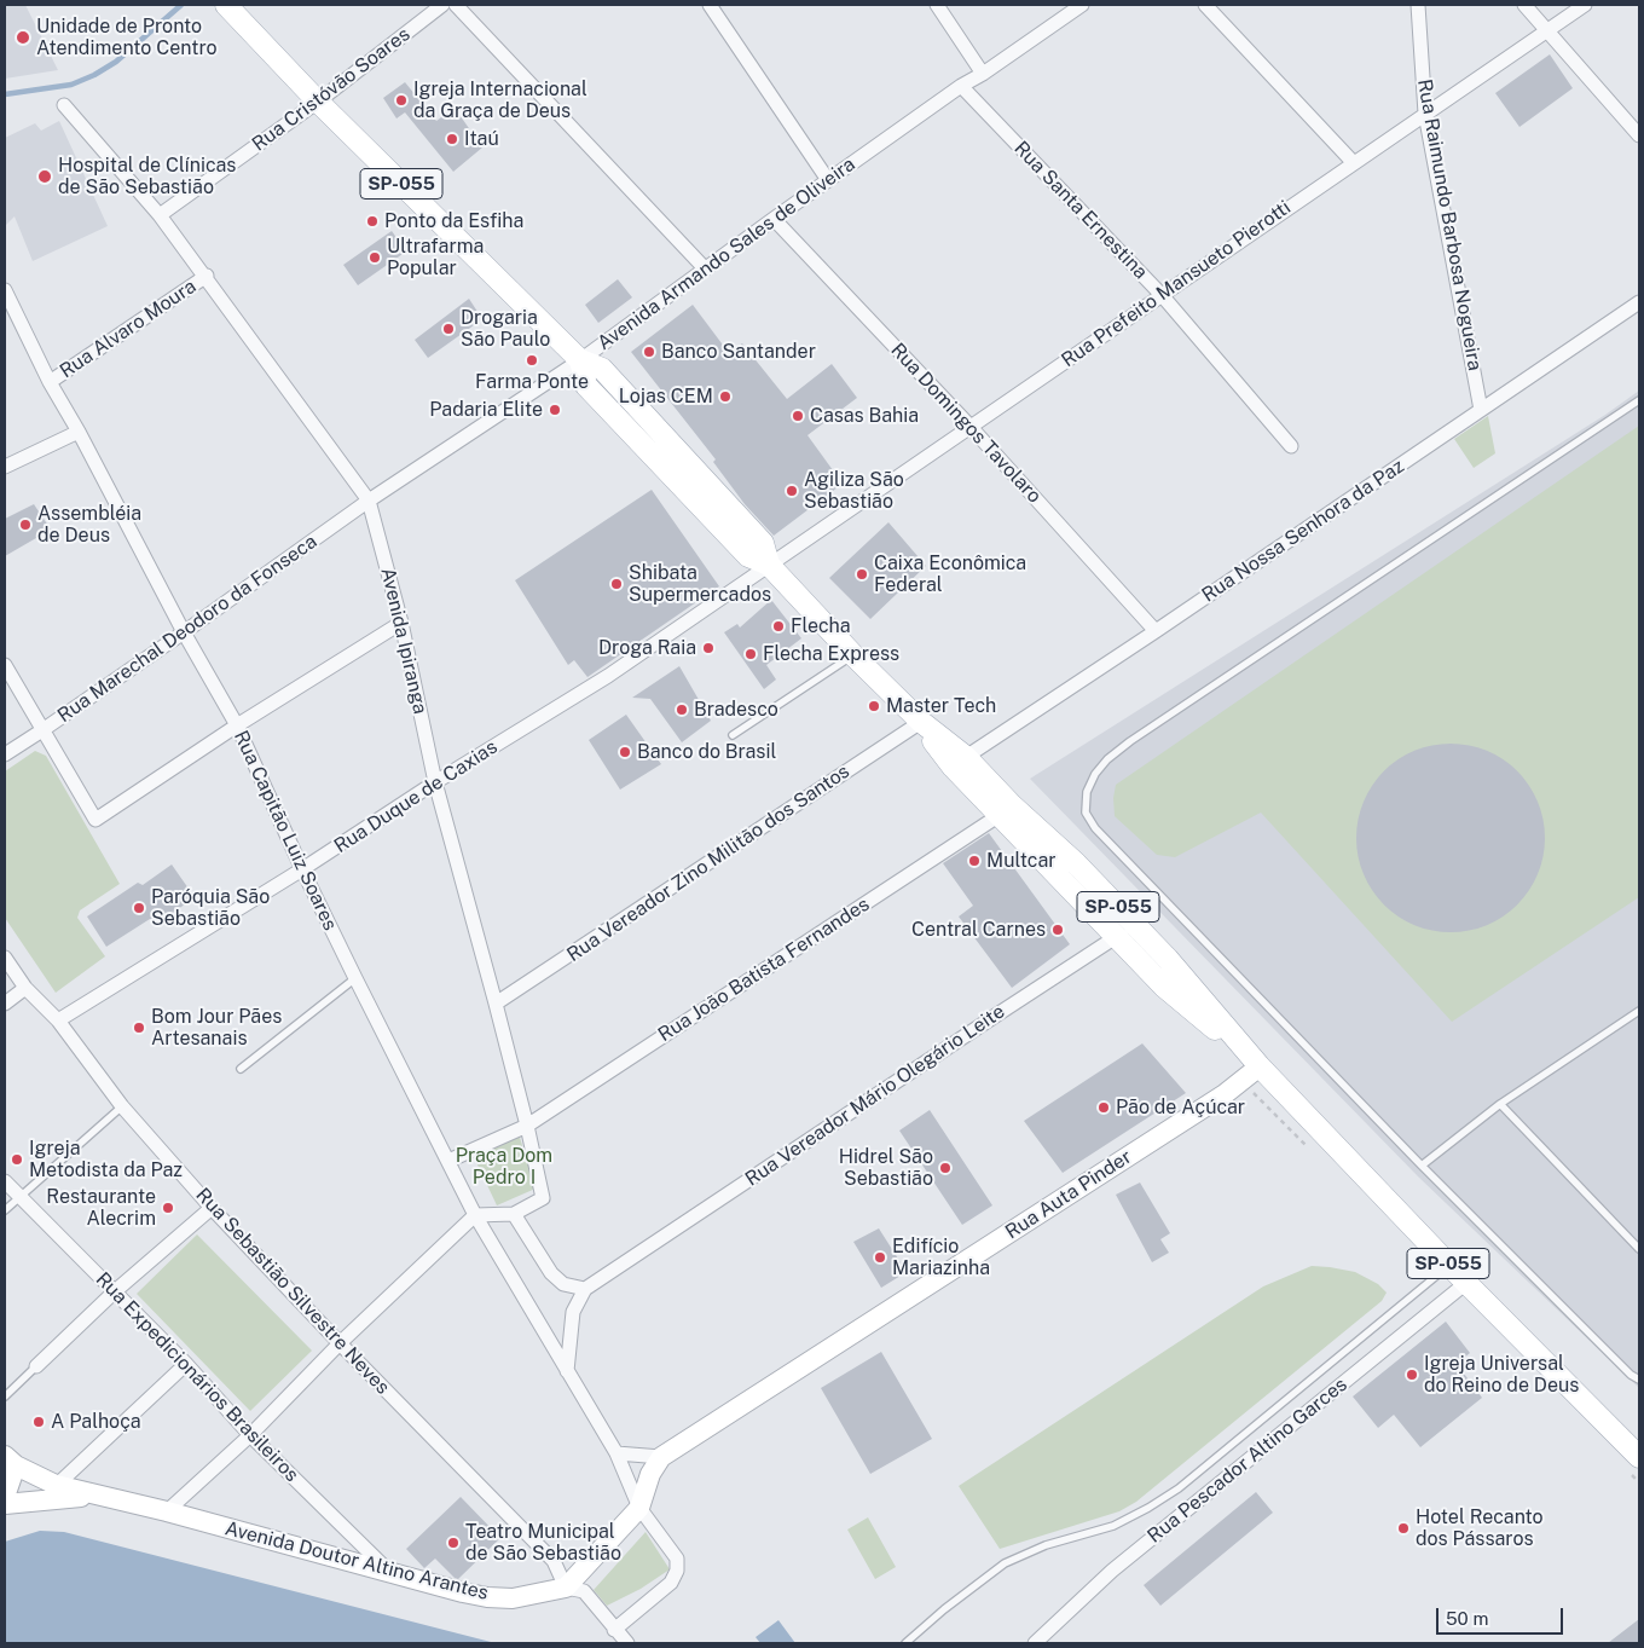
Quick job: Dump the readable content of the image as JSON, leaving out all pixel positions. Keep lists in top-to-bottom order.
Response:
{
  "streets": {
    "main road": ["SP-055", "Rua Auta Pinder", "Avenida Doutor Altino Arantes"],
    "street": [
      "Rua Cristóvão Soares",
      "Rua Santa Ernestina",
      "Rua Raimundo Barbosa Nogueira",
      "Avenida Armando Sales de Oliveira",
      "Rua Prefeito Mansueto Pierotti",
      "Rua Alvaro Moura",
      "Rua Domingos Tavolaro",
      "Rua Nossa Senhora da Paz",
      "Rua Marechal Deodoro da Fonseca",
      "Avenida Ipiranga",
      "Rua Duque de Caxias",
      "Rua Capitão Luiz Soares",
      "Rua Vereador Zino Militão dos Santos",
      "Rua João Batista Fernandes",
      "Rua Vereador Mário Olegário Leite",
      "Rua Sebastião Silvestre Neves",
      "Rua Expedicionários Brasileiros",
      "Rua Pescador Altino Garces"
    ]
  },
  "crossings": [
    ["Rua Cristóvão Soares", "SP-055"],
    ["Rua Cristóvão Soares", "Avenida Ipiranga"],
    ["SP-055", "Avenida Armando Sales de Oliveira"],
    ["SP-055", "Rua Prefeito Mansueto Pierotti"],
    ["SP-055", "Rua Nossa Senhora da Paz"],
    ["SP-055", "Rua Duque de Caxias"],
    ["SP-055", "Rua Vereador Zino Militão dos Santos"],
    ["SP-055", "Rua João Batista Fernandes"],
    ["SP-055", "Rua Vereador Mário Olegário Leite"],
    ["SP-055", "Rua Auta Pinder"],
    ["SP-055", "Rua Pescador Altino Garces"],
    ["Rua Santa Ernestina", "Avenida Armando Sales de Oliveira"],
    ["Rua Santa Ernestina", "Rua Prefeito Mansueto Pierotti"],
    ["Rua Raimundo Barbosa Nogueira", "Rua Prefeito Mansueto Pierotti"],
    ["Rua Raimundo Barbosa Nogueira", "Rua Nossa Senhora da Paz"],
    ["Avenida Armando Sales de Oliveira", "Rua Domingos Tavolaro"],
    ["Avenida Armando Sales de Oliveira", "Rua Marechal Deodoro da Fonseca"],
    ["Avenida Armando Sales de Oliveira", "Avenida Ipiranga"],
    ["Rua Prefeito Mansueto Pierotti", "Rua Domingos Tavolaro"],
    ["Rua Prefeito Mansueto Pierotti", "Rua Duque de Caxias"],
    ["Rua Alvaro Moura", "Avenida Ipiranga"],
    ["Rua Alvaro Moura", "Rua Capitão Luiz Soares"],
    ["Rua Domingos Tavolaro", "Rua Nossa Senhora da Paz"],
    ["Rua Marechal Deodoro da Fonseca", "Avenida Ipiranga"],
    ["Rua Marechal Deodoro da Fonseca", "Rua Capitão Luiz Soares"],
    ["Avenida Ipiranga", "Rua Duque de Caxias"],
    ["Avenida Ipiranga", "Rua Capitão Luiz Soares"],
    ["Avenida Ipiranga", "Rua Vereador Zino Militão dos Santos"],
    ["Avenida Ipiranga", "Rua João Batista Fernandes"],
    ["Rua Duque de Caxias", "Rua Capitão Luiz Soares"],
    ["Rua Duque de Caxias", "Rua Sebastião Silvestre Neves"],
    ["Rua Capitão Luiz Soares", "Rua João Batista Fernandes"],
    ["Rua Sebastião Silvestre Neves", "Avenida Doutor Altino Arantes"],
    ["Rua Expedicionários Brasileiros", "Avenida Doutor Altino Arantes"]
  ],
  "parks": ["Praça Dom Pedro I"],
  "places": [
    "Unidade de Pronto Atendimento Centro",
    "Igreja Internacional da Graça de Deus",
    "Itaú",
    "Hospital de Clínicas de São Sebastião",
    "Ponto da Esfiha",
    "Ultrafarma Popular",
    "Drogaria São Paulo",
    "Banco Santander",
    "Farma Ponte",
    "Lojas CEM",
    "Padaria Elite",
    "Casas Bahia",
    "Agiliza São Sebastião",
    "Assembléia de Deus",
    "Caixa Econômica Federal",
    "Shibata Supermercados",
    "Flecha",
    "Droga Raia",
    "Flecha Express",
    "Master Tech",
    "Bradesco",
    "Banco do Brasil",
    "Multcar",
    "Paróquia São Sebastião",
    "Central Carnes",
    "Bom Jour Pães Artesanais",
    "Pão de Açúcar",
    "Igreja Metodista da Paz",
    "Hidrel São Sebastião",
    "Restaurante Alecrim",
    "Edifício Mariazinha",
    "Igreja Universal do Reino de Deus",
    "A Palhoça",
    "Hotel Recanto dos Pássaros",
    "Teatro Municipal de São Sebastião"
  ],
  "scale_bar": "50 m"
}
